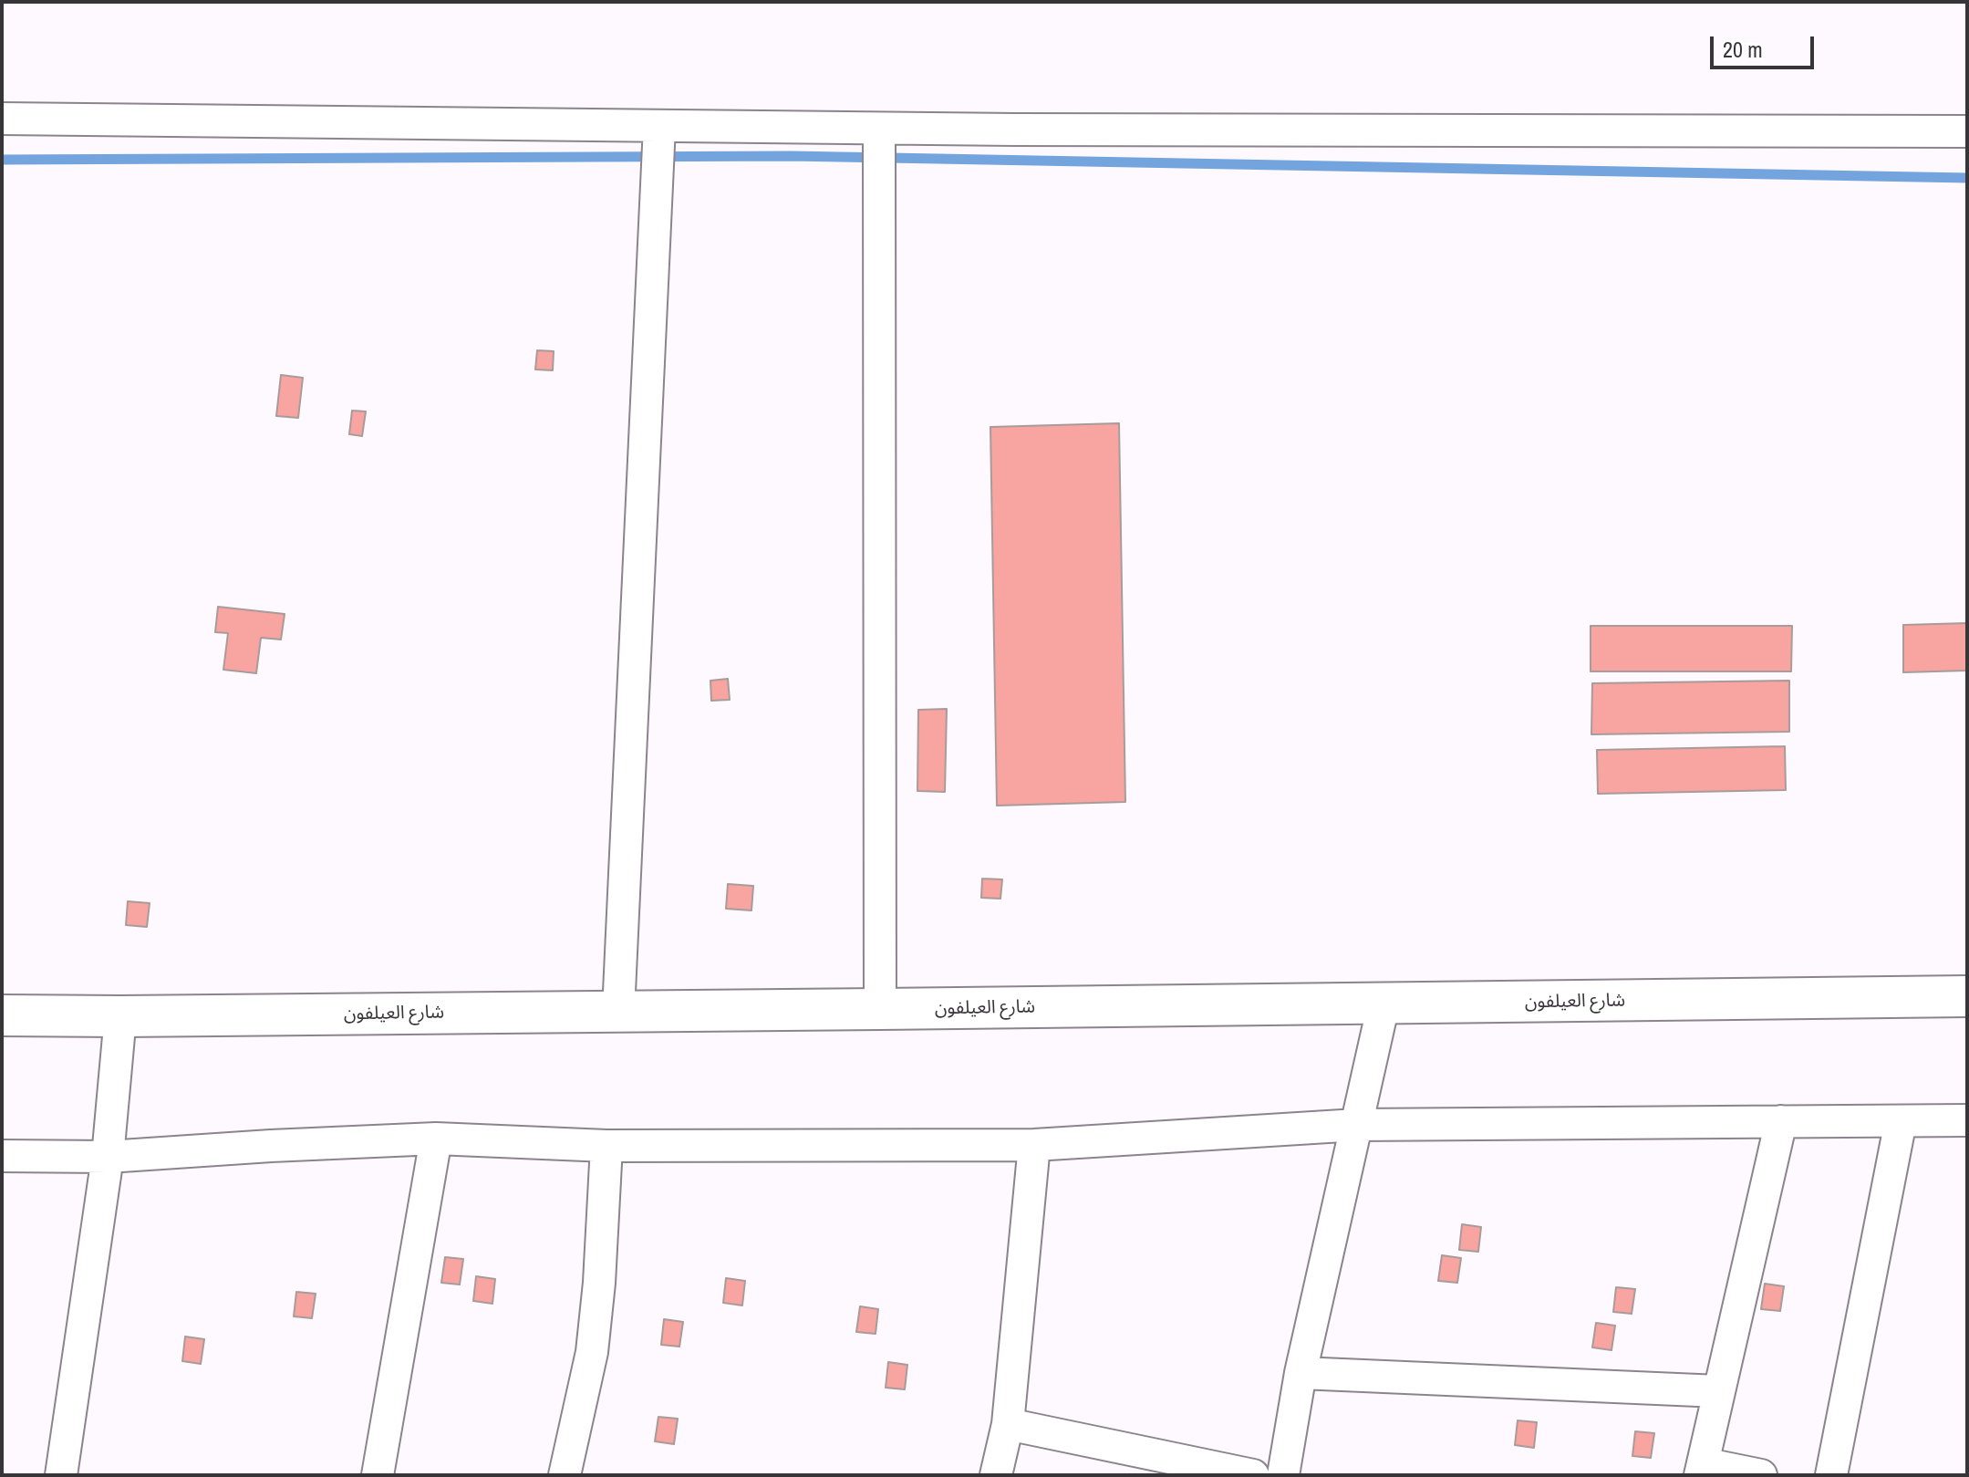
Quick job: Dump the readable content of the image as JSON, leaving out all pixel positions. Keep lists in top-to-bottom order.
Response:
{
  "streets": {
    "highway": ["شارع العيلفون"]
  },
  "scale_bar": "20 m"
}
